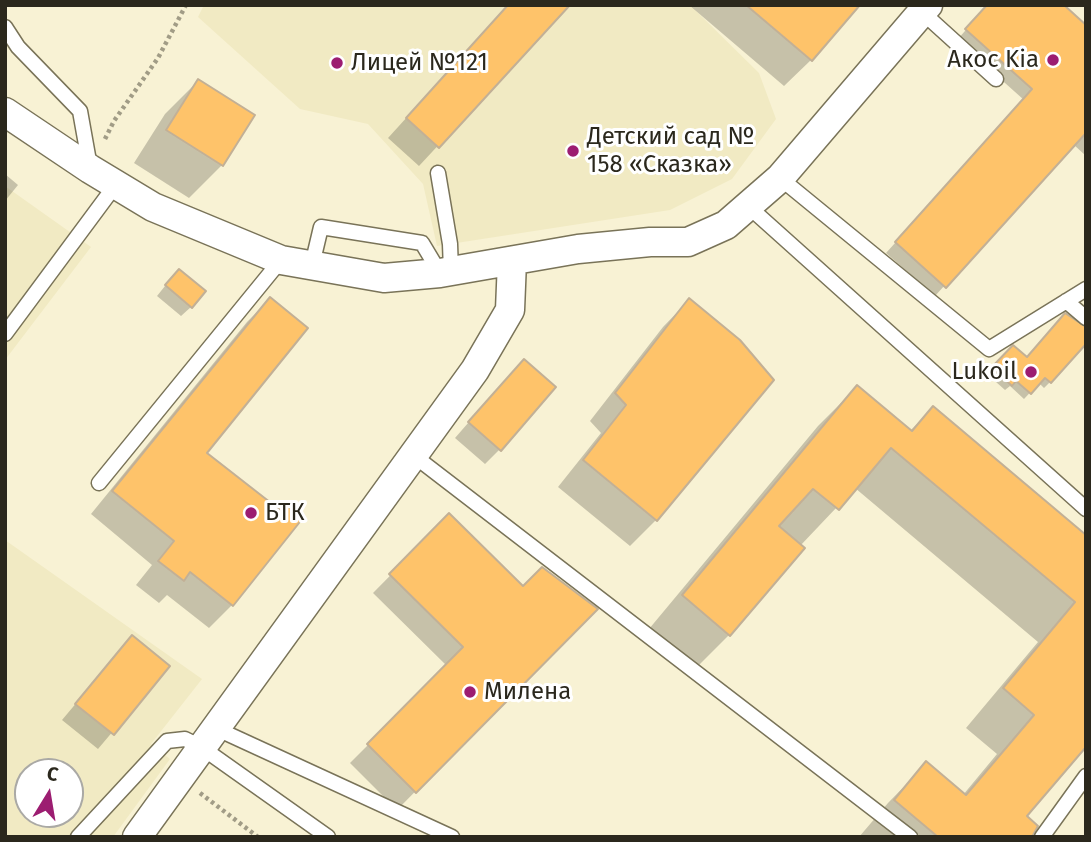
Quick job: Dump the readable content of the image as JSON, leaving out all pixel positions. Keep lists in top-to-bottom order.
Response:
{
  "places": [
    "Акос Kia",
    "Лицей №121",
    "Детский сад № 158 «Сказка»",
    "Lukoil",
    "БТК",
    "Милена"
  ],
  "north": "top"
}
